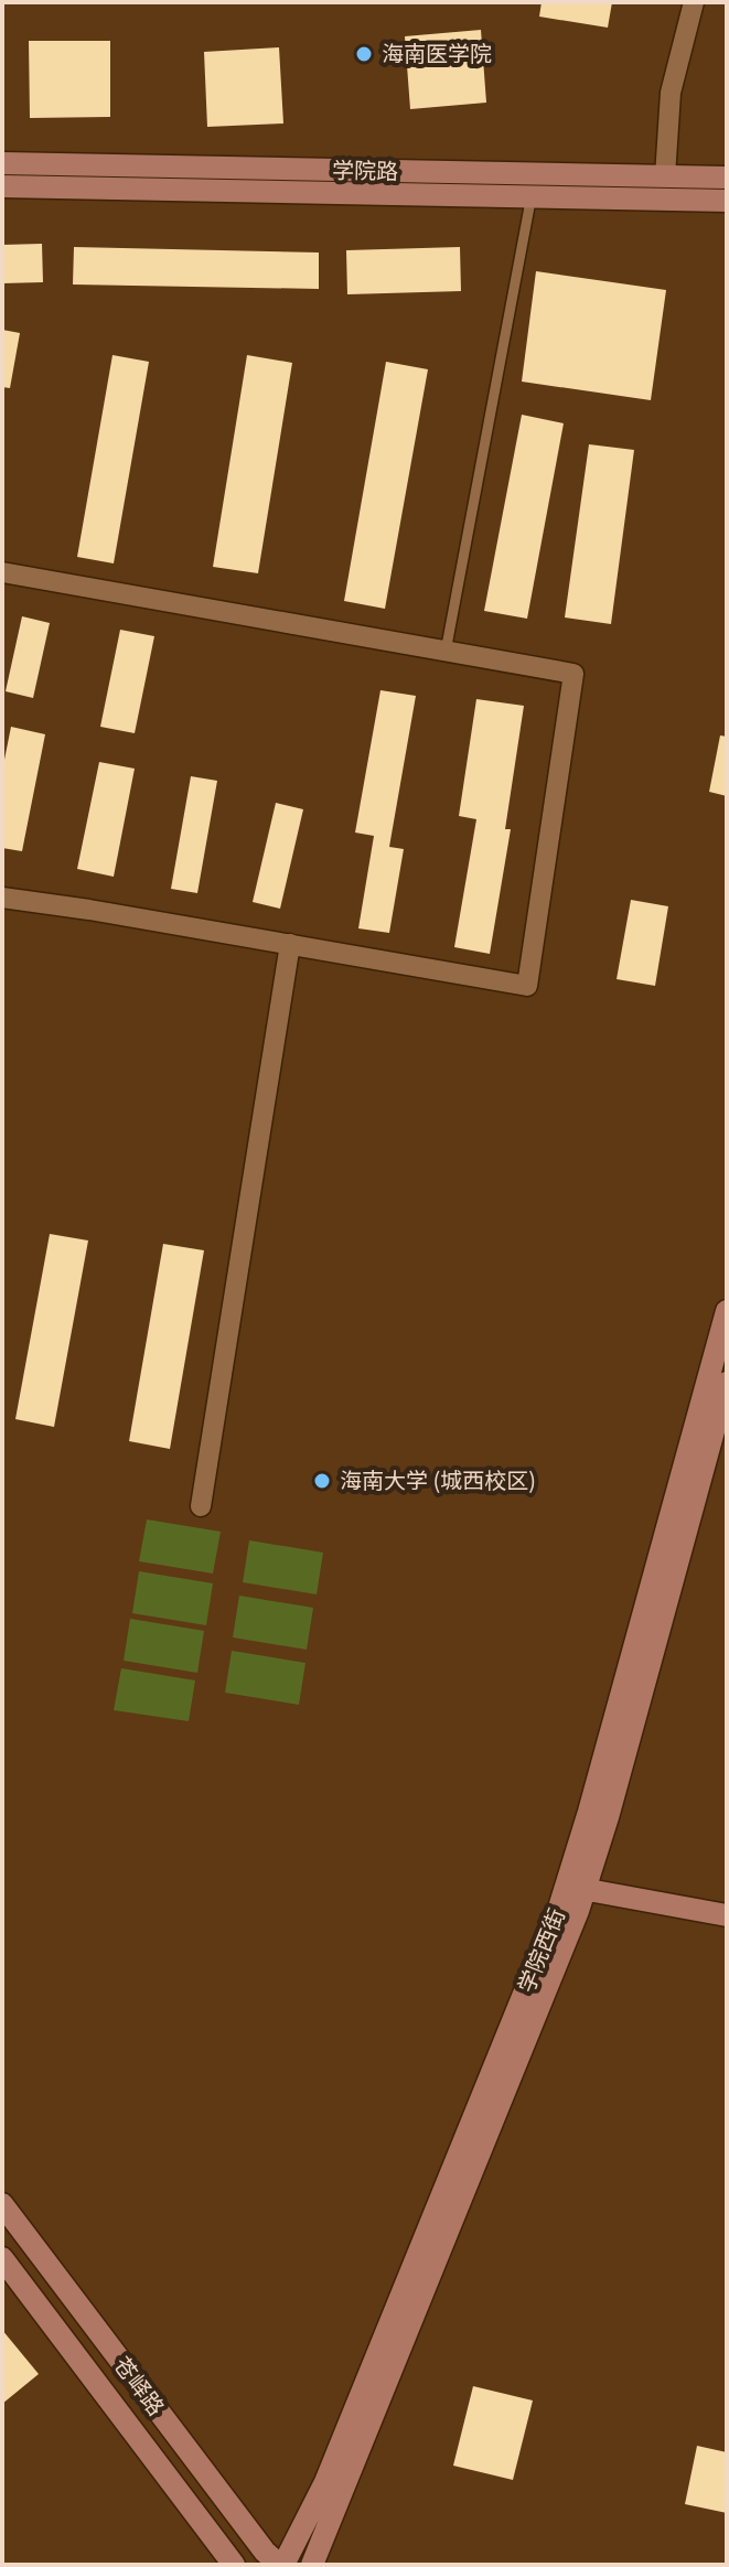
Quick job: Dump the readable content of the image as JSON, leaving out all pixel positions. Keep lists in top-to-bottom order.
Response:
{
  "streets": {
    "main road": ["学院路", "学院西街", "苍峄路"]
  },
  "crossings": [
    ["学院西街", "苍峄路"]
  ],
  "places": ["海南医学院", "海南大学 (城西校区)"]
}
